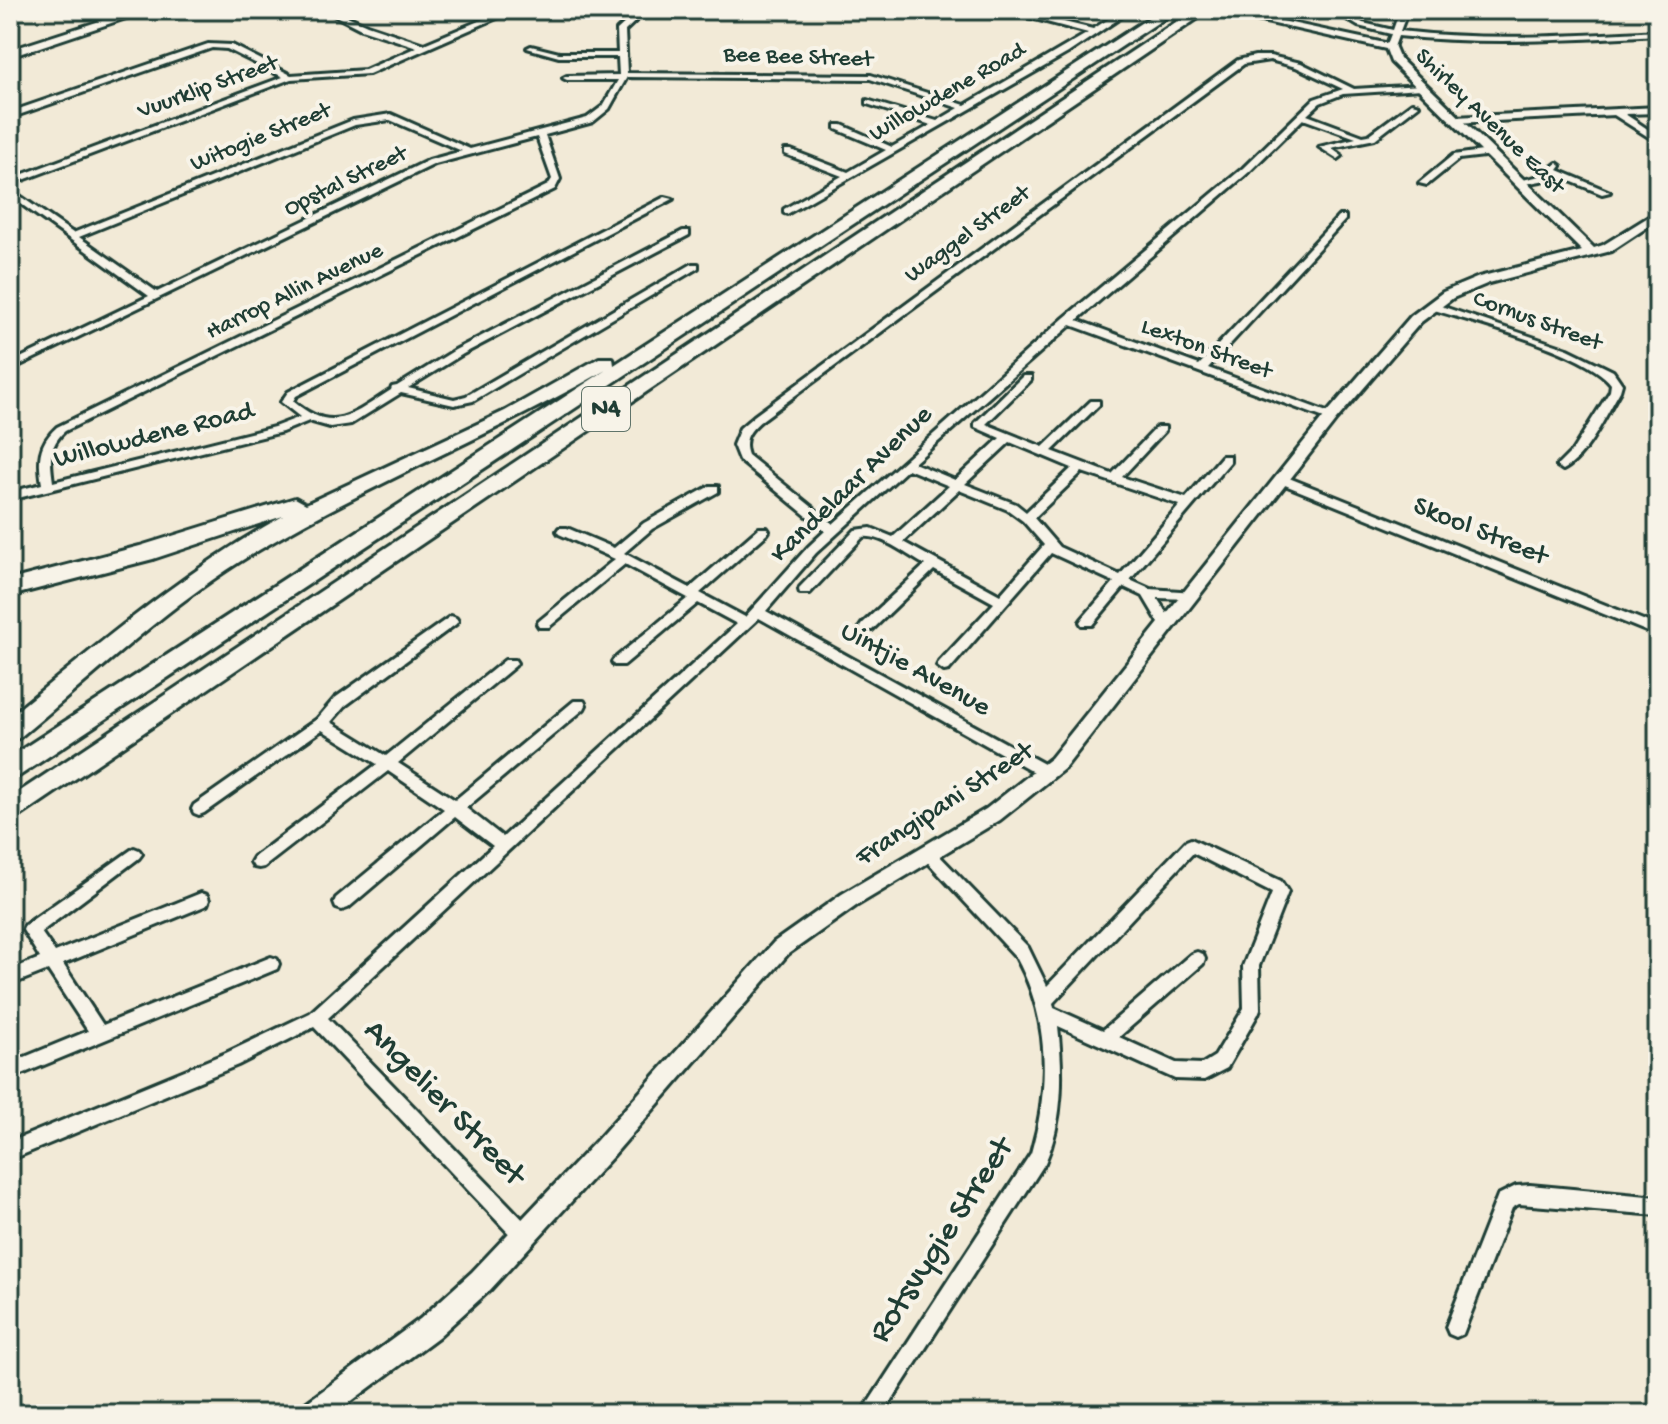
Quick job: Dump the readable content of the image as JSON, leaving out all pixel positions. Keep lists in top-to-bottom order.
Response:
{
  "streets": {
    "highway": ["N4"],
    "street": [
      "Bee Bee Street",
      "Vuurklip Street",
      "Willowdene Road",
      "Shirley Avenue East",
      "Witogie Street",
      "Opstal Street",
      "Waggel Street",
      "Harrop Allin Avenue",
      "Cornus Street",
      "Lexton Street",
      "Kandelaar Avenue",
      "Skool Street",
      "Uintjie Avenue",
      "Frangipani Street",
      "Angelier Street",
      "Rotsvygie Street"
    ]
  },
  "crossings": [
    ["Bee Bee Street", "Willowdene Road"],
    ["Bee Bee Street", "Opstal Street"],
    ["Willowdene Road", "Harrop Allin Avenue"],
    ["Shirley Avenue East", "Kandelaar Avenue"],
    ["Shirley Avenue East", "Frangipani Street"],
    ["Witogie Street", "Opstal Street"],
    ["Opstal Street", "Harrop Allin Avenue"],
    ["Waggel Street", "Kandelaar Avenue"],
    ["Cornus Street", "Frangipani Street"],
    ["Lexton Street", "Kandelaar Avenue"],
    ["Lexton Street", "Frangipani Street"],
    ["Kandelaar Avenue", "Uintjie Avenue"],
    ["Kandelaar Avenue", "Angelier Street"],
    ["Skool Street", "Frangipani Street"],
    ["Uintjie Avenue", "Frangipani Street"],
    ["Frangipani Street", "Angelier Street"],
    ["Frangipani Street", "Rotsvygie Street"]
  ]
}
